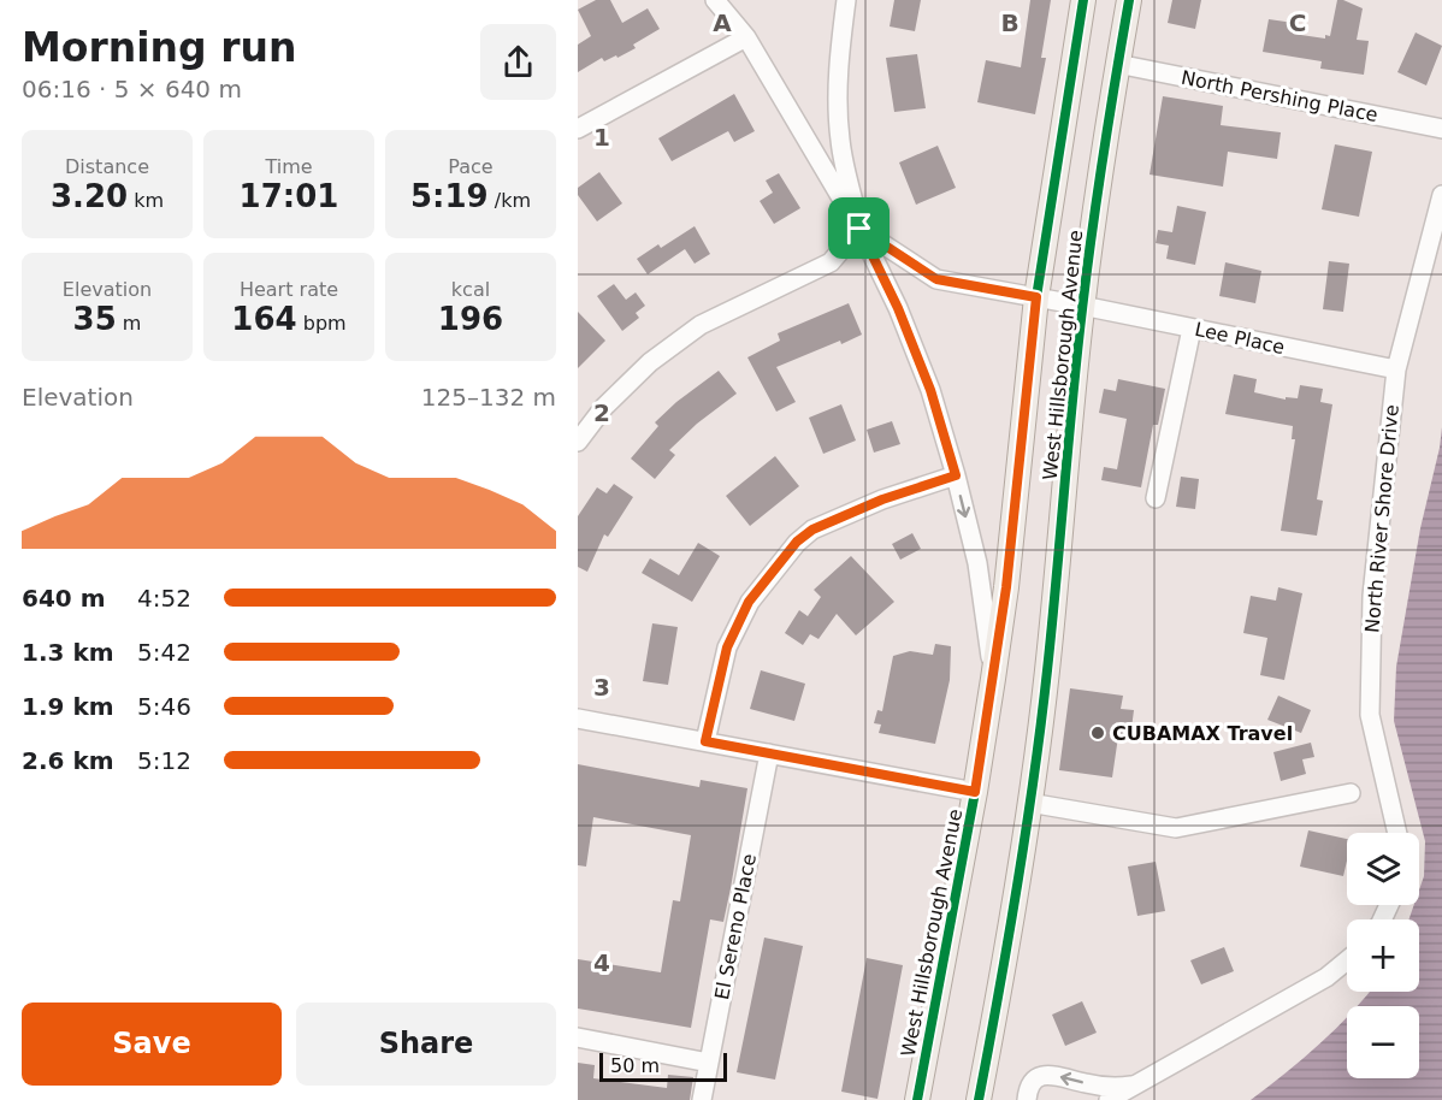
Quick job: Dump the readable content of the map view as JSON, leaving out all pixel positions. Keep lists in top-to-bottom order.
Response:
{
  "streets": {
    "main road": ["West Hillsborough Avenue"],
    "street": [
      "North Pershing Place",
      "Lee Place",
      "North River Shore Drive",
      "El Sereno Place"
    ]
  },
  "crossings": [
    ["North Pershing Place", "West Hillsborough Avenue"],
    ["Lee Place", "West Hillsborough Avenue"],
    ["Lee Place", "North River Shore Drive"]
  ],
  "places": ["CUBAMAX Travel"],
  "scale_bar": "50 m",
  "page": {
    "heading": ["Morning run", "06:16 · 5 × 640 m"],
    "stats": [
      ["Distance", "3.20 km"],
      ["Time", "17:01"],
      ["Pace", "5:19 /km"],
      ["Elevation", "35 m"],
      ["Heart rate", "164 bpm"],
      ["kcal", "196"]
    ],
    "chart": ["Elevation", "125–132 m"],
    "list": [
      {
        "name": "640 m",
        "note": "4:52"
      },
      {
        "name": "1.3 km",
        "note": "5:42"
      },
      {
        "name": "1.9 km",
        "note": "5:46"
      },
      {
        "name": "2.6 km",
        "note": "5:12"
      }
    ],
    "map_buttons": ["+", "−"],
    "buttons": ["Save", "Share"],
    "scale": "50 m"
  },
  "grid": {
    "columns": ["A", "B", "C"],
    "rows": [
      "1",
      "2",
      "3",
      "4"
    ]
  }
}
